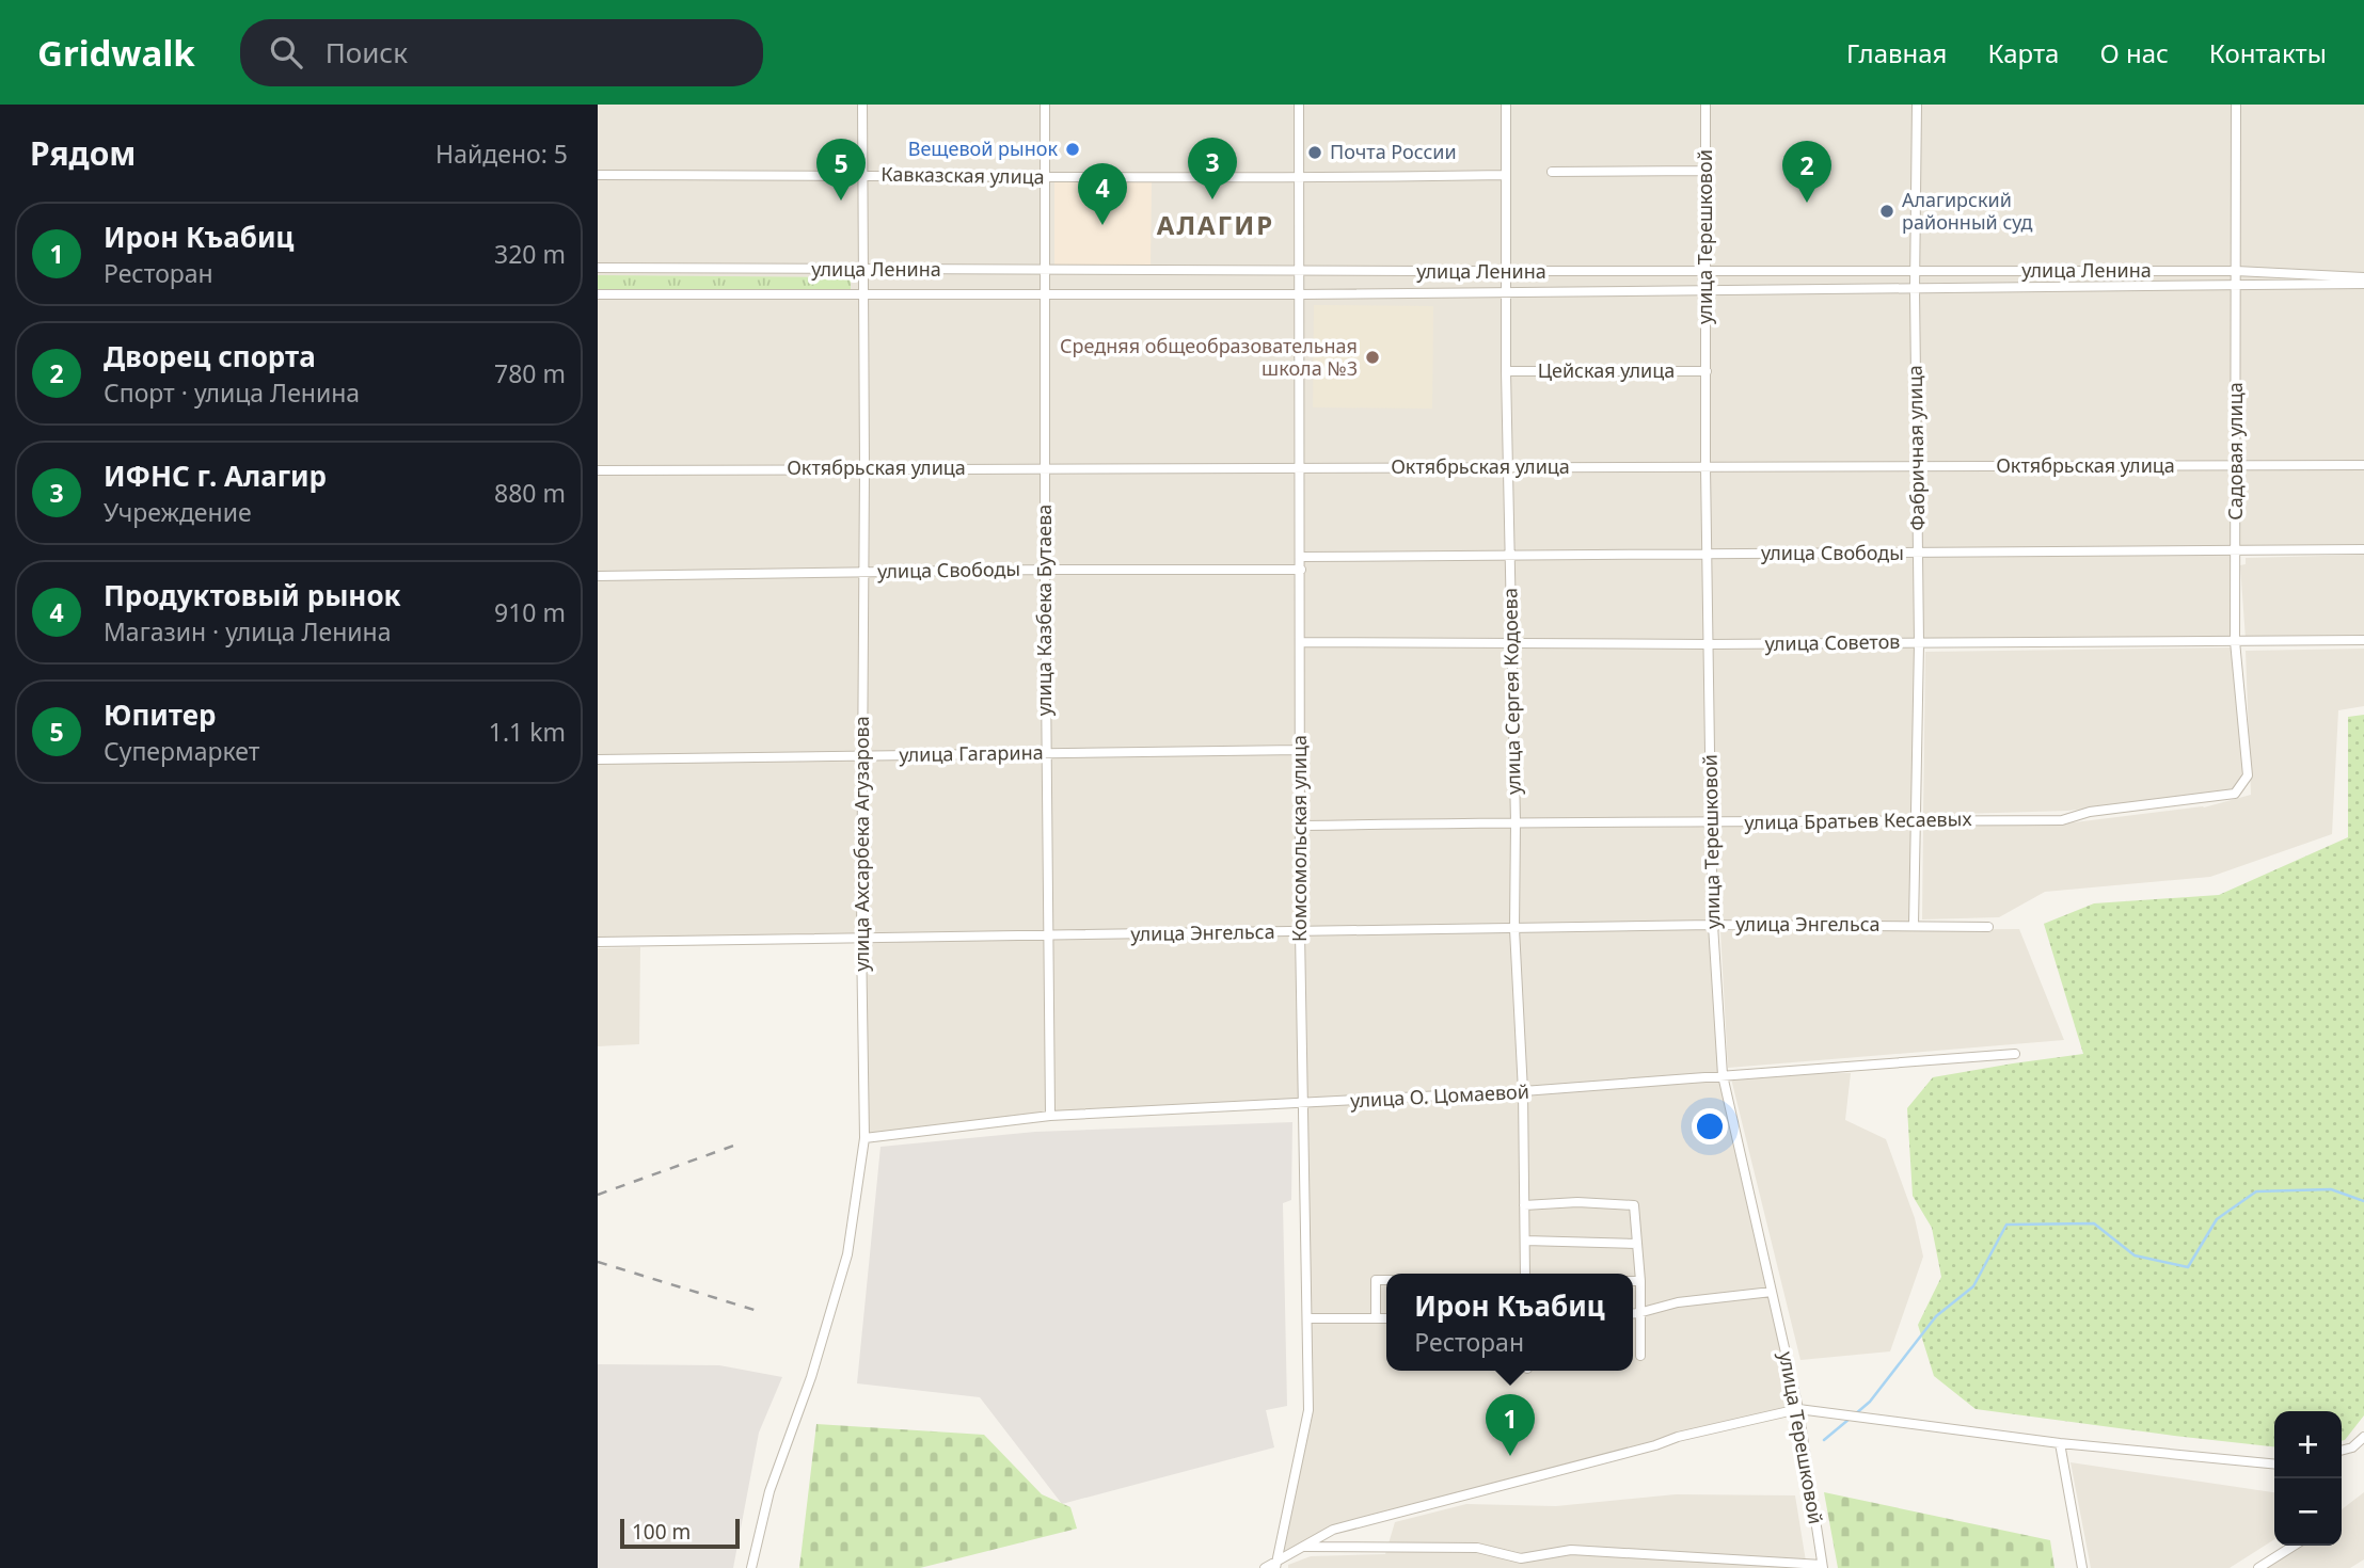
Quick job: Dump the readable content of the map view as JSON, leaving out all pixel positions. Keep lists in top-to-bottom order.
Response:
{
  "streets": {
    "street": [
      "Кавказская улица",
      "улица Терешковой",
      "улица Ленина",
      "Цейская улица",
      "Фабричная улица",
      "Садовая улица",
      "Октябрьская улица",
      "улица Свободы",
      "улица Казбека Бутаева",
      "улица Советов",
      "улица Сергея Кодоева",
      "улица Гагарина",
      "улица Братьев Кесаевых",
      "Комсомольская улица",
      "улица Ахсарбека Агузарова",
      "улица Энгельса",
      "улица О. Цомаевой"
    ]
  },
  "crossings": [
    ["Кавказская улица", "улица Казбека Бутаева"],
    ["Кавказская улица", "улица Сергея Кодоева"],
    ["Кавказская улица", "Комсомольская улица"],
    ["Кавказская улица", "улица Ахсарбека Агузарова"],
    ["улица Терешковой", "улица Ленина"],
    ["улица Терешковой", "Цейская улица"],
    ["улица Терешковой", "Октябрьская улица"],
    ["улица Терешковой", "улица Свободы"],
    ["улица Терешковой", "улица Советов"],
    ["улица Терешковой", "улица Братьев Кесаевых"],
    ["улица Терешковой", "улица Энгельса"],
    ["улица Терешковой", "улица О. Цомаевой"],
    ["улица Ленина", "Фабричная улица"],
    ["улица Ленина", "Садовая улица"],
    ["улица Ленина", "улица Казбека Бутаева"],
    ["улица Ленина", "улица Сергея Кодоева"],
    ["улица Ленина", "Комсомольская улица"],
    ["улица Ленина", "улица Ахсарбека Агузарова"],
    ["Цейская улица", "улица Сергея Кодоева"],
    ["Фабричная улица", "Октябрьская улица"],
    ["Фабричная улица", "улица Свободы"],
    ["Фабричная улица", "улица Советов"],
    ["Фабричная улица", "улица Братьев Кесаевых"],
    ["Фабричная улица", "улица Энгельса"],
    ["Садовая улица", "Октябрьская улица"],
    ["Садовая улица", "улица Свободы"],
    ["Садовая улица", "улица Советов"],
    ["Садовая улица", "улица Братьев Кесаевых"],
    ["Октябрьская улица", "улица Казбека Бутаева"],
    ["Октябрьская улица", "улица Сергея Кодоева"],
    ["Октябрьская улица", "Комсомольская улица"],
    ["Октябрьская улица", "улица Ахсарбека Агузарова"],
    ["улица Свободы", "улица Казбека Бутаева"],
    ["улица Свободы", "улица Сергея Кодоева"],
    ["улица Свободы", "Комсомольская улица"],
    ["улица Свободы", "улица Ахсарбека Агузарова"],
    ["улица Казбека Бутаева", "улица Гагарина"],
    ["улица Казбека Бутаева", "улица Энгельса"],
    ["улица Казбека Бутаева", "улица О. Цомаевой"],
    ["улица Советов", "улица Сергея Кодоева"],
    ["улица Советов", "Комсомольская улица"],
    ["улица Сергея Кодоева", "улица Братьев Кесаевых"],
    ["улица Сергея Кодоева", "улица Энгельса"],
    ["улица Сергея Кодоева", "улица О. Цомаевой"],
    ["улица Гагарина", "Комсомольская улица"],
    ["улица Гагарина", "улица Ахсарбека Агузарова"],
    ["улица Братьев Кесаевых", "Комсомольская улица"],
    ["Комсомольская улица", "улица Энгельса"],
    ["Комсомольская улица", "улица О. Цомаевой"],
    ["улица Ахсарбека Агузарова", "улица Энгельса"],
    ["улица Ахсарбека Агузарова", "улица О. Цомаевой"]
  ],
  "districts": ["АЛАГИР"],
  "places": [
    "Вещевой рынок",
    "Почта России",
    "Алагирский районный суд",
    "Средняя общеобразовательная школа №3"
  ],
  "scale_bar": "100 m",
  "page": {
    "header": "Gridwalk",
    "search": "Поиск",
    "nav": [
      "Главная",
      "Карта",
      "О нас",
      "Контакты"
    ],
    "heading": ["Рядом", "Найдено: 5"],
    "pins": [
      "3",
      "5",
      "2",
      "4",
      "1"
    ],
    "list": [
      {
        "mark": "1",
        "name": "Ирон Къабиц",
        "note": "Ресторан",
        "value": "320 m"
      },
      {
        "mark": "2",
        "name": "Дворец спорта",
        "note": "Спорт · улица Ленина",
        "value": "780 m"
      },
      {
        "mark": "3",
        "name": "ИФНС г. Алагир",
        "note": "Учреждение",
        "value": "880 m"
      },
      {
        "mark": "4",
        "name": "Продуктовый рынок",
        "note": "Магазин · улица Ленина",
        "value": "910 m"
      },
      {
        "mark": "5",
        "name": "Юпитер",
        "note": "Супермаркет",
        "value": "1.1 km"
      }
    ],
    "popup": ["Ирон Къабиц", "Ресторан"],
    "map_buttons": ["+", "−"],
    "scale": "100 m"
  }
}
